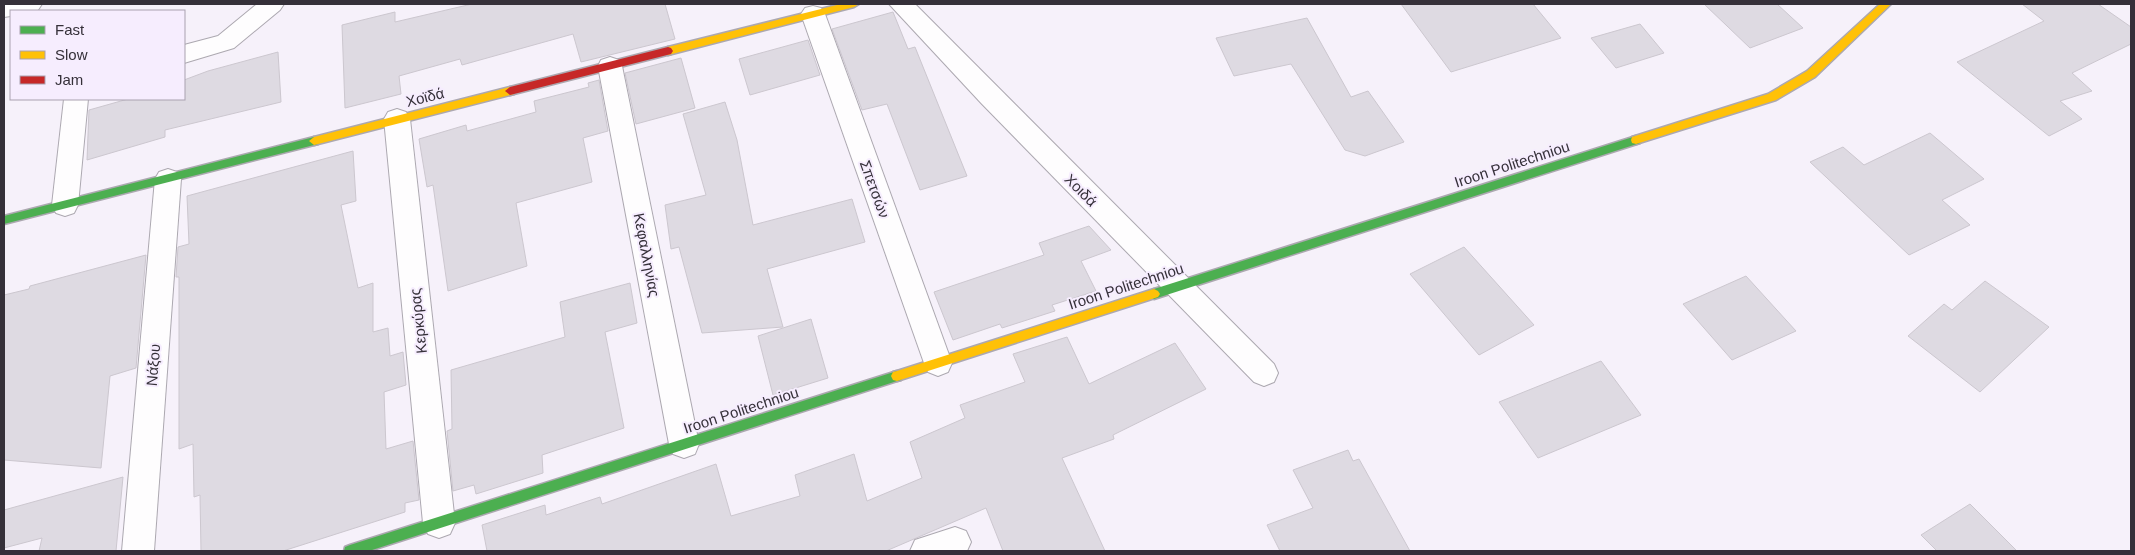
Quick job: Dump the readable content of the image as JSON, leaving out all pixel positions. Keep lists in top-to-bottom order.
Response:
{
  "streets": {
    "street": [
      "Χοϊδά",
      "Iroon Politechniou",
      "Σπετσών",
      "Χοιδά",
      "Κεφαλληνίας",
      "Κερκύρας",
      "Νάξου"
    ]
  },
  "crossings": [
    ["Χοϊδά", "Σπετσών"],
    ["Χοϊδά", "Κεφαλληνίας"],
    ["Χοϊδά", "Κερκύρας"],
    ["Χοϊδά", "Νάξου"],
    ["Iroon Politechniou", "Σπετσών"],
    ["Iroon Politechniou", "Χοιδά"],
    ["Iroon Politechniou", "Κεφαλληνίας"],
    ["Iroon Politechniou", "Κερκύρας"]
  ],
  "legend": ["Fast", "Slow", "Jam"]
}
